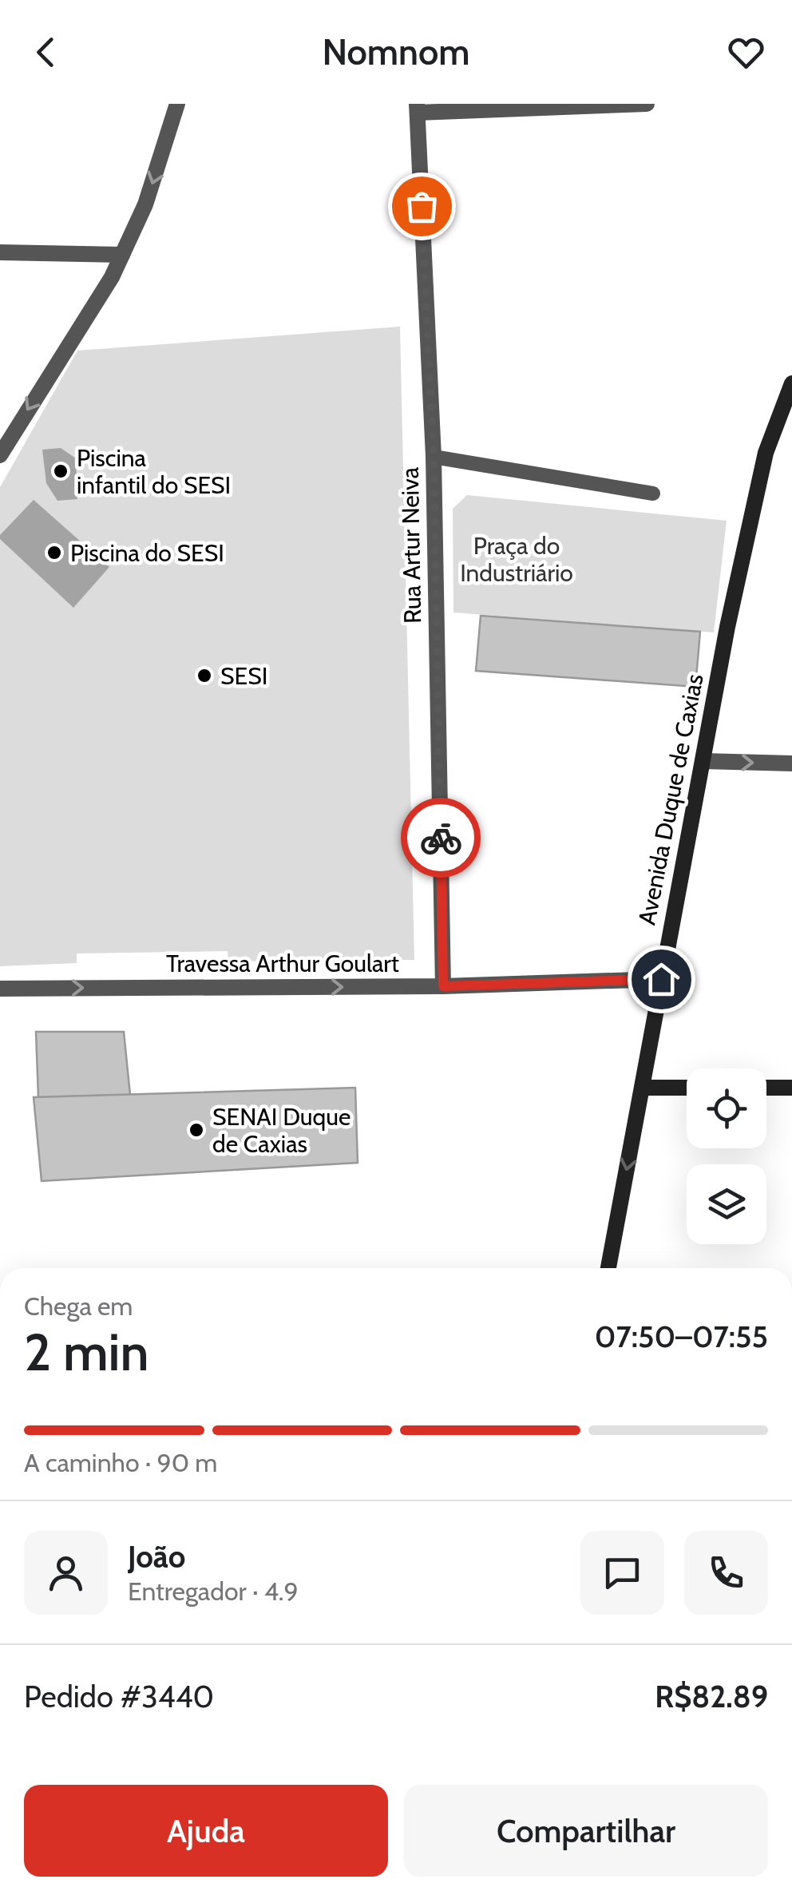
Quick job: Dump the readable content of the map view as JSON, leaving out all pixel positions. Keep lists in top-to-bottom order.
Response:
{
  "streets": {
    "main road": ["Avenida Duque de Caxias"],
    "street": ["Rua Artur Neiva", "Travessa Arthur Goulart"]
  },
  "crossings": [
    ["Rua Artur Neiva", "Travessa Arthur Goulart"],
    ["Avenida Duque de Caxias", "Travessa Arthur Goulart"]
  ],
  "one_way": ["Travessa Arthur Goulart"],
  "parks": ["Praça do Industriário"],
  "places": [
    "Piscina infantil do SESI",
    "Piscina do SESI",
    "SESI",
    "SENAI Duque de Caxias"
  ],
  "page": {
    "header": "Nomnom",
    "heading": ["2 min", "Chega em", "07:50–07:55"],
    "panel": [
      "João",
      "Entregador · 4.9",
      "Pedido #3440",
      "R$82.89"
    ],
    "bar": "A caminho · 90 m",
    "buttons": ["Ajuda", "Compartilhar"]
  }
}
